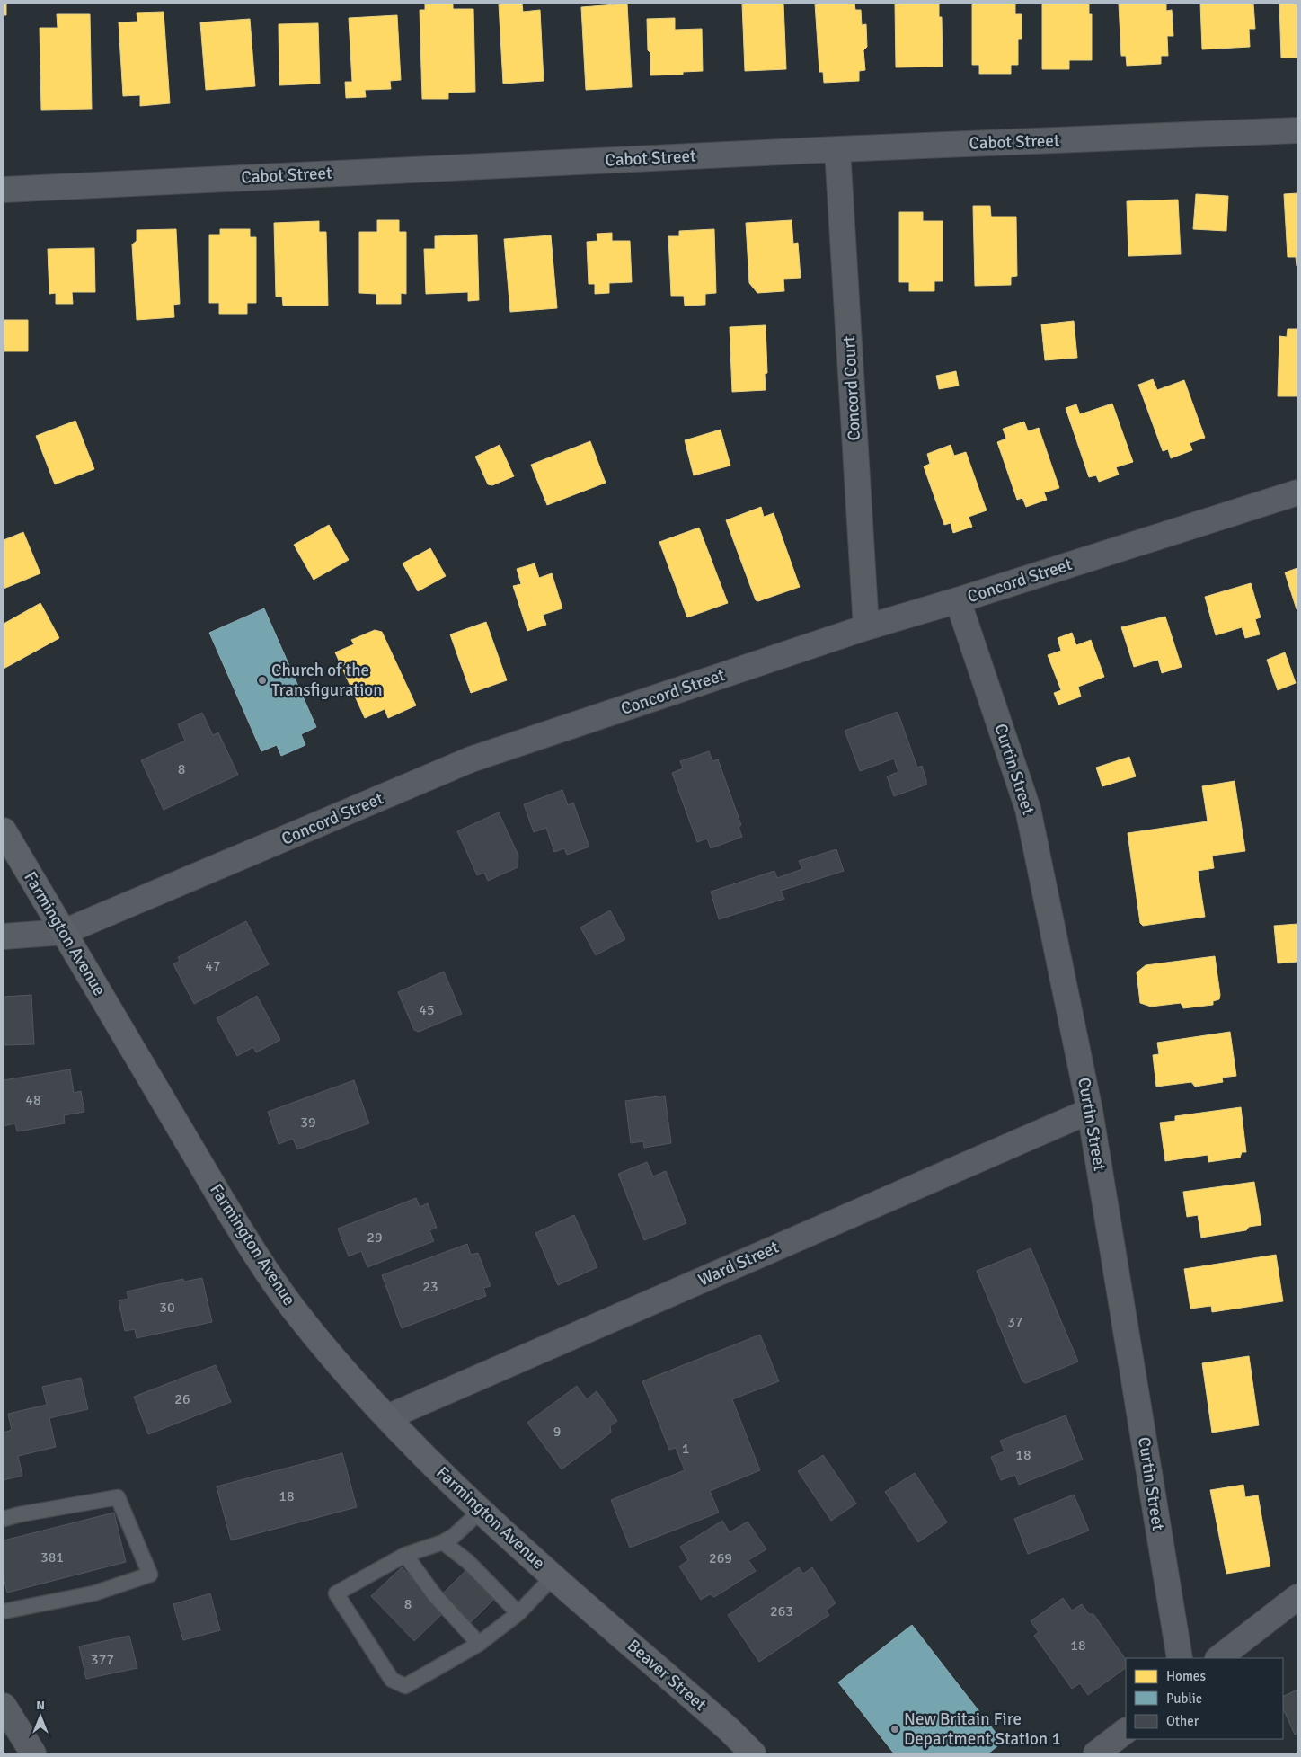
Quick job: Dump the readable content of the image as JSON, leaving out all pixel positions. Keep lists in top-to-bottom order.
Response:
{
  "streets": {
    "main road": ["Farmington Avenue", "Beaver Street"],
    "street": [
      "Cabot Street",
      "Concord Court",
      "Concord Street",
      "Curtin Street",
      "Ward Street"
    ]
  },
  "crossings": [
    ["Cabot Street", "Concord Court"],
    ["Concord Court", "Concord Street"],
    ["Concord Street", "Curtin Street"],
    ["Concord Street", "Farmington Avenue"],
    ["Curtin Street", "Ward Street"],
    ["Farmington Avenue", "Ward Street"],
    ["Farmington Avenue", "Beaver Street"]
  ],
  "places": ["Church of the Transfiguration", "New Britain Fire Department Station 1"],
  "house_numbers": [
    "8",
    "47",
    "45",
    "48",
    "39",
    "29",
    "23",
    "30",
    "37",
    "26",
    "9",
    "1",
    "18",
    "18",
    "381",
    "269",
    "8",
    "263",
    "18",
    "377"
  ],
  "legend": ["Homes", "Public", "Other"],
  "north": "top"
}
